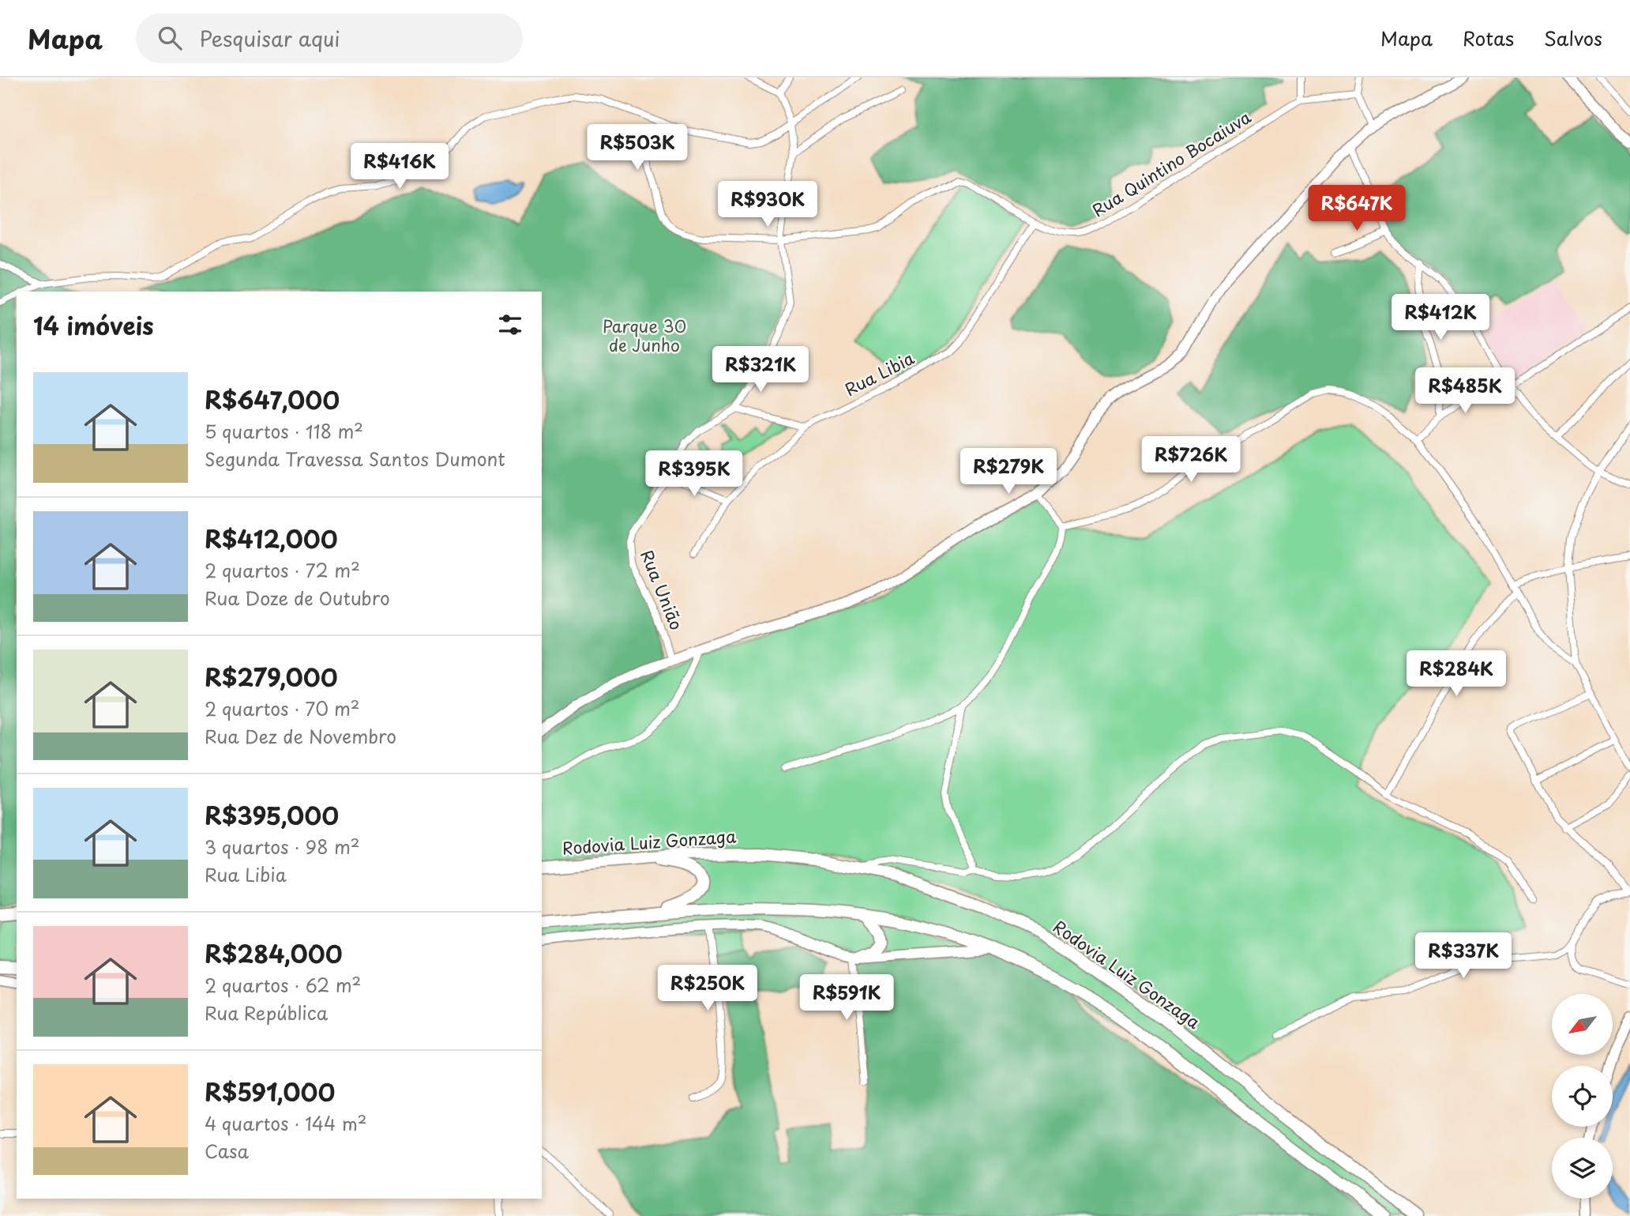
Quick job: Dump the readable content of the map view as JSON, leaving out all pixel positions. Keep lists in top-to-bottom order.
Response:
{
  "streets": {
    "highway": ["Rodovia Luiz Gonzaga"],
    "street": ["Rua Quintino Bocaiuva", "Rua Libia", "Rua União"]
  },
  "crossings": [
    ["Rua Quintino Bocaiuva", "Rua Libia"],
    ["Rua Quintino Bocaiuva", "Rua União"]
  ],
  "parks": ["Parque 30 de Junho"],
  "north": "bottom left",
  "page": {
    "header": "Mapa",
    "search": "Pesquisar aqui",
    "nav": ["Mapa", "Rotas", "Salvos"],
    "price": [
      "R$503K",
      "R$416K",
      "R$930K",
      "R$647K",
      "R$412K",
      "R$321K",
      "R$485K",
      "R$726K",
      "R$279K",
      "R$395K",
      "R$284K",
      "R$337K",
      "R$250K",
      "R$591K"
    ],
    "heading": "14 imóveis",
    "list": [
      {
        "name": "R$647,000",
        "note": "5 quartos · 118 m² · Segunda Travessa Santos Dumont"
      },
      {
        "name": "R$412,000",
        "note": "2 quartos · 72 m² · Rua Doze de Outubro"
      },
      {
        "name": "R$279,000",
        "note": "2 quartos · 70 m² · Rua Dez de Novembro"
      },
      {
        "name": "R$395,000",
        "note": "3 quartos · 98 m² · Rua Libia"
      },
      {
        "name": "R$284,000",
        "note": "2 quartos · 62 m² · Rua República"
      },
      {
        "name": "R$591,000",
        "note": "4 quartos · 144 m² · Casa"
      }
    ]
  }
}
